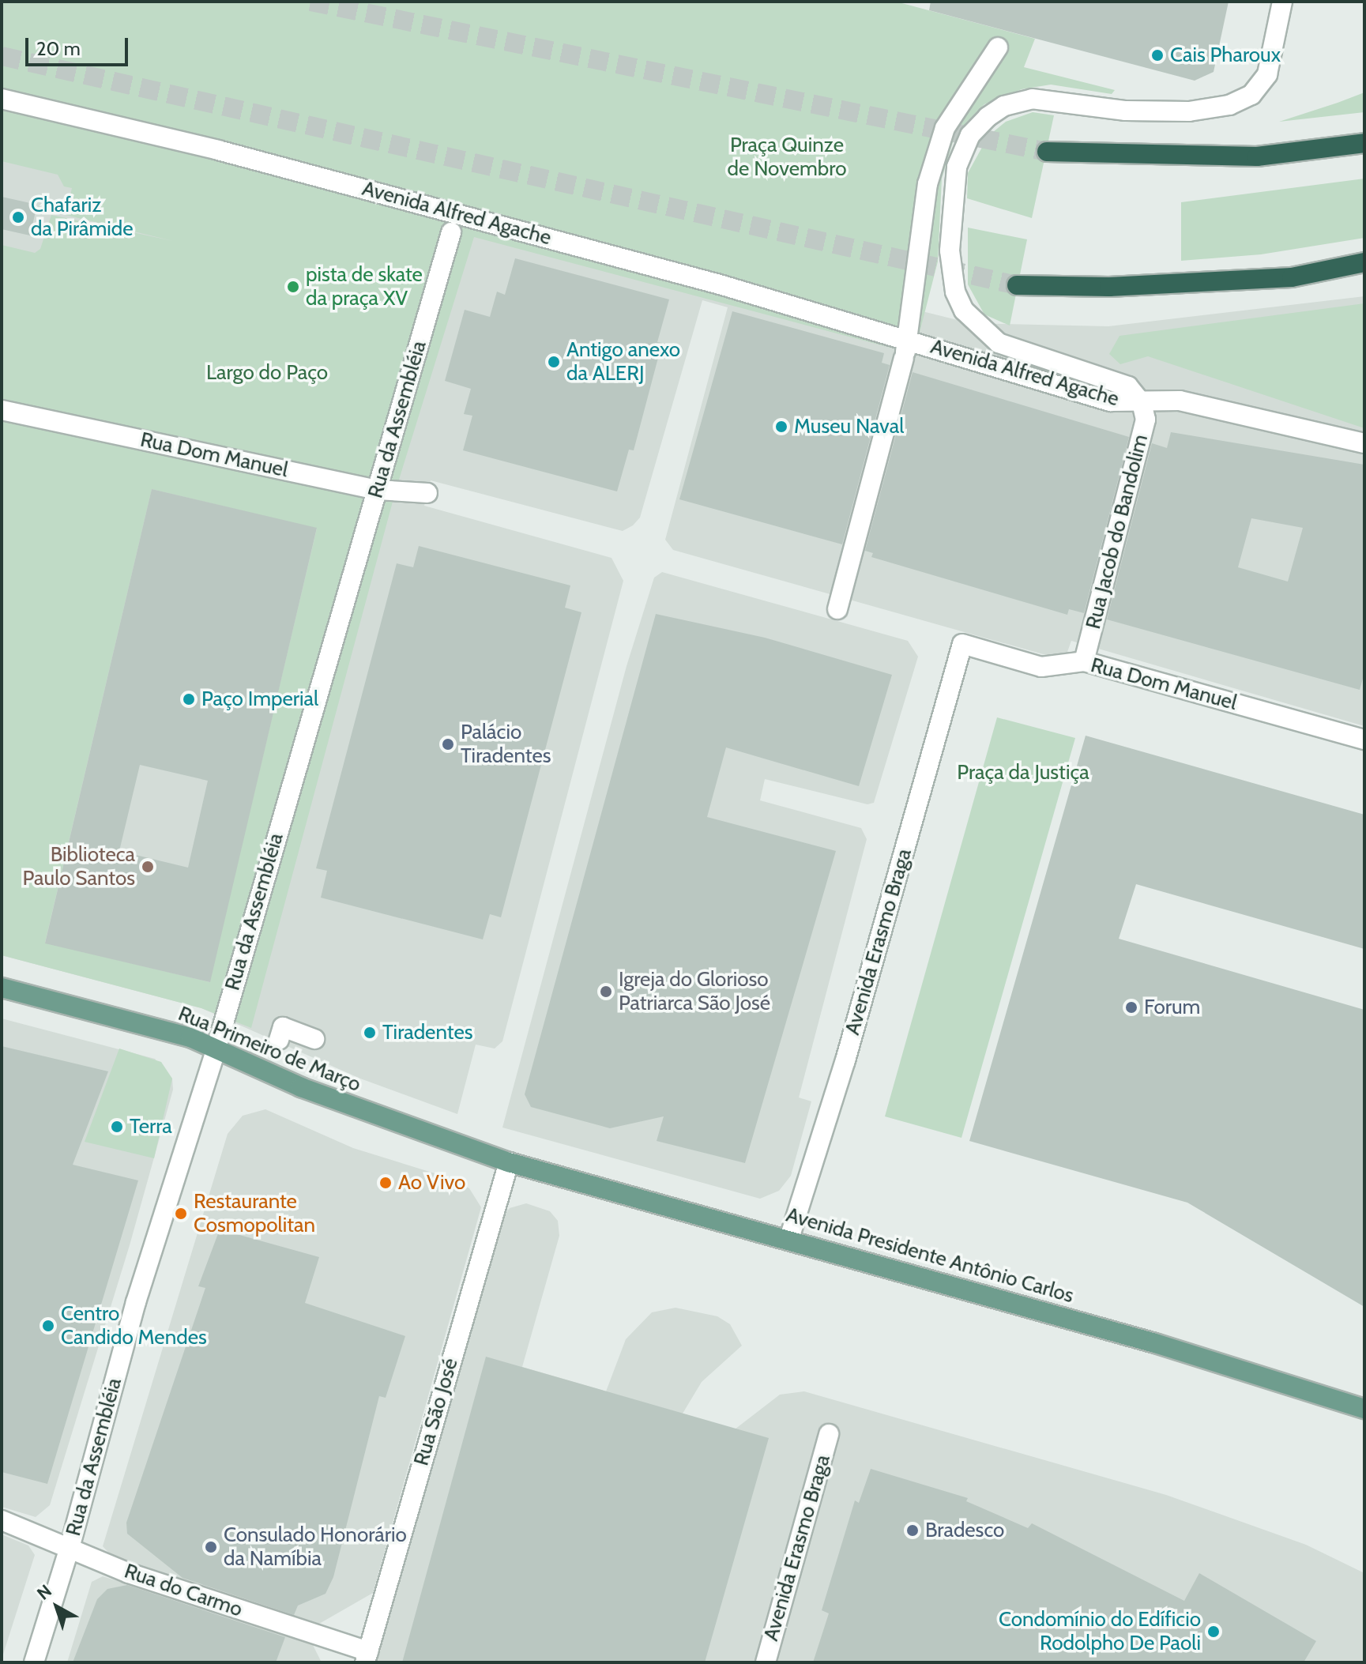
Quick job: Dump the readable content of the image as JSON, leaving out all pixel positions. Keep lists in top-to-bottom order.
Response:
{
  "streets": {
    "main road": ["Rua Primeiro de Março", "Avenida Presidente Antônio Carlos"],
    "street": [
      "Avenida Alfred Agache",
      "Rua da Assembléia",
      "Rua Dom Manuel",
      "Rua Jacob do Bandolim",
      "Avenida Erasmo Braga",
      "Rua São José",
      "Rua do Carmo"
    ]
  },
  "crossings": [
    ["Avenida Alfred Agache", "Rua da Assembléia"],
    ["Avenida Alfred Agache", "Rua Jacob do Bandolim"],
    ["Rua da Assembléia", "Rua Dom Manuel"],
    ["Rua da Assembléia", "Rua Primeiro de Março"],
    ["Rua da Assembléia", "Rua do Carmo"],
    ["Rua Dom Manuel", "Rua Jacob do Bandolim"],
    ["Rua Dom Manuel", "Avenida Erasmo Braga"],
    ["Avenida Erasmo Braga", "Avenida Presidente Antônio Carlos"],
    ["Rua Primeiro de Março", "Avenida Presidente Antônio Carlos"],
    ["Avenida Presidente Antônio Carlos", "Rua São José"],
    ["Rua São José", "Rua do Carmo"]
  ],
  "parks": ["Praça Quinze de Novembro", "Largo do Paço", "Praça da Justiça"],
  "places": [
    "Cais Pharoux",
    "Chafariz da Pirâmide",
    "pista de skate da praça XV",
    "Antigo anexo da ALERJ",
    "Museu Naval",
    "Paço Imperial",
    "Palácio Tiradentes",
    "Biblioteca Paulo Santos",
    "Igreja do Glorioso Patriarca São José",
    "Forum",
    "Tiradentes",
    "Terra",
    "Ao Vivo",
    "Restaurante Cosmopolitan",
    "Centro Candido Mendes",
    "Bradesco",
    "Consulado Honorário da Namíbia",
    "Condomínio do Edíficio Rodolpho De Paoli"
  ],
  "scale_bar": "20 m",
  "north": "top left"
}
